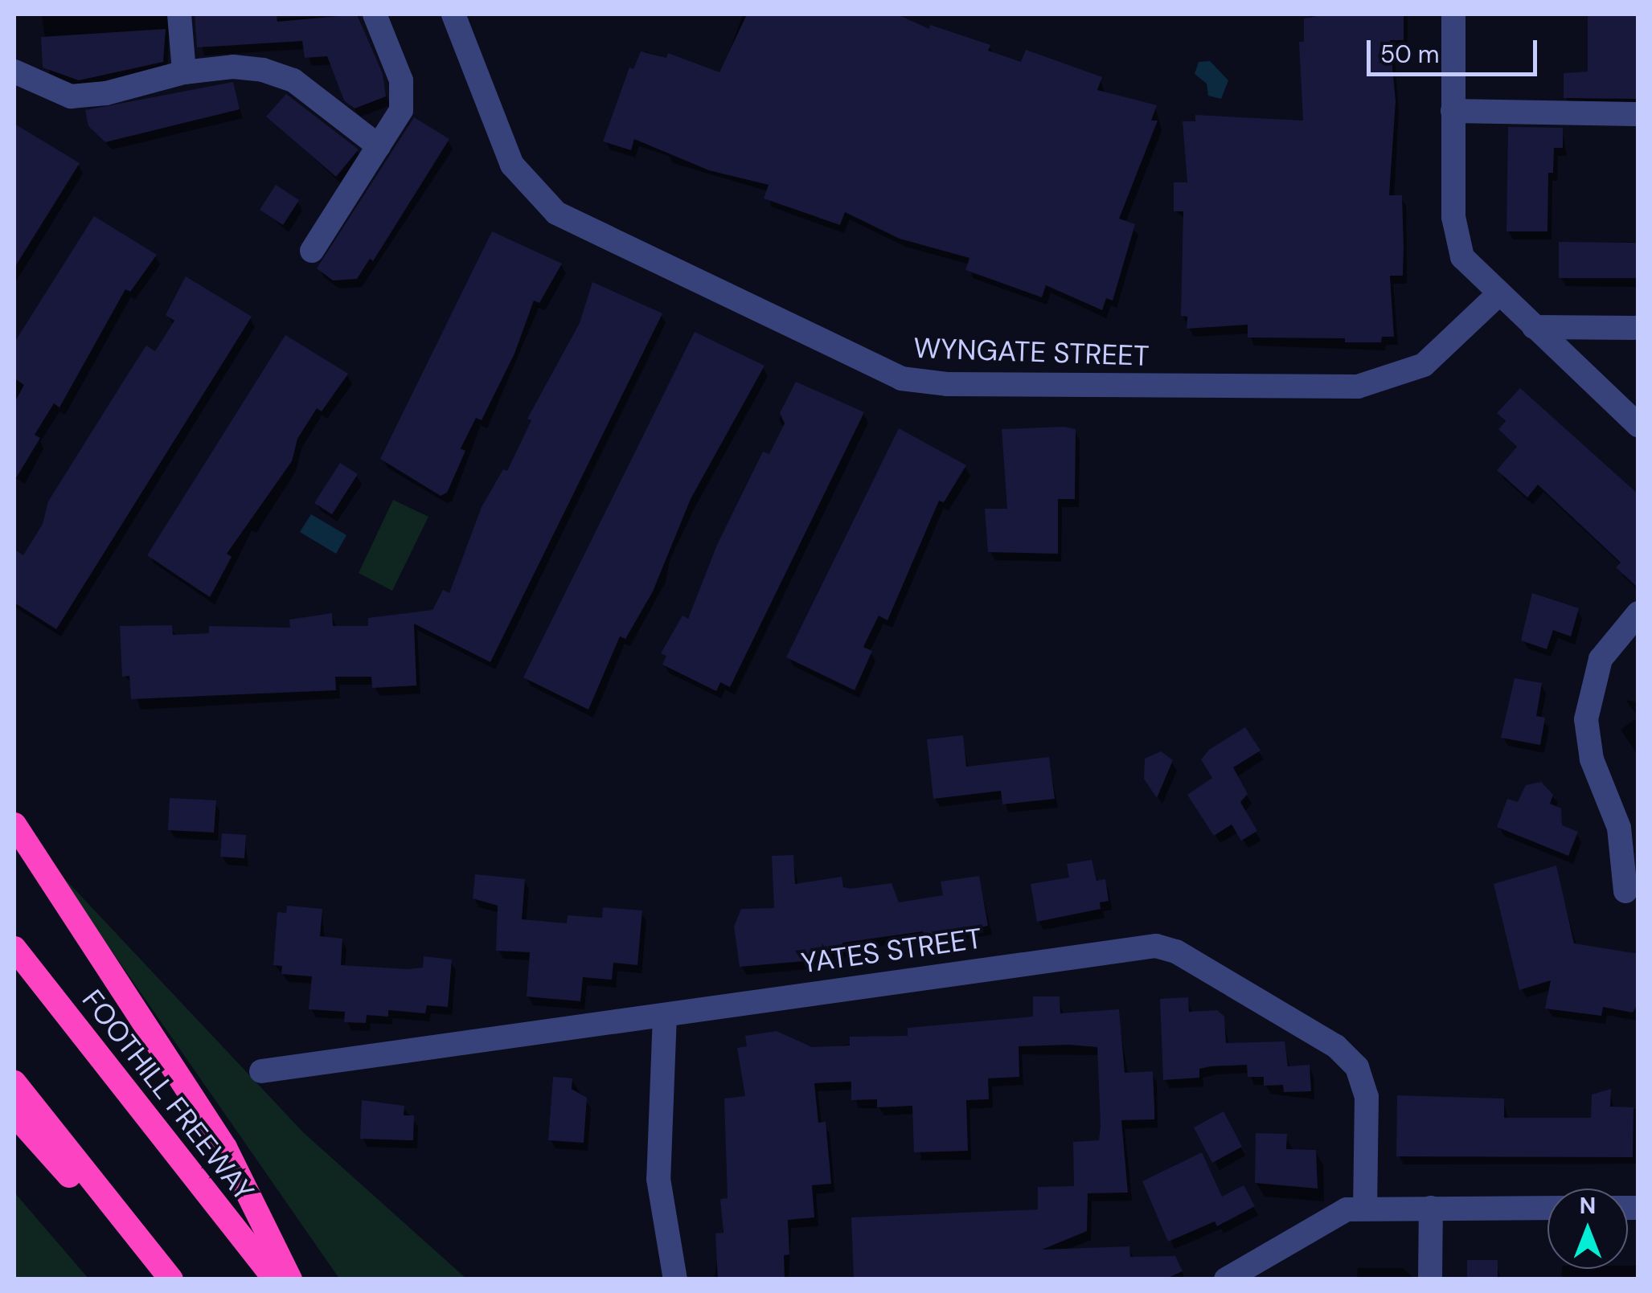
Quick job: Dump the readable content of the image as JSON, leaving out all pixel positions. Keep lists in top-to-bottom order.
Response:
{
  "streets": {
    "highway": ["FOOTHILL FREEWAY"],
    "street": ["WYNGATE STREET", "YATES STREET"]
  },
  "scale_bar": "50 m",
  "north": "top"
}
